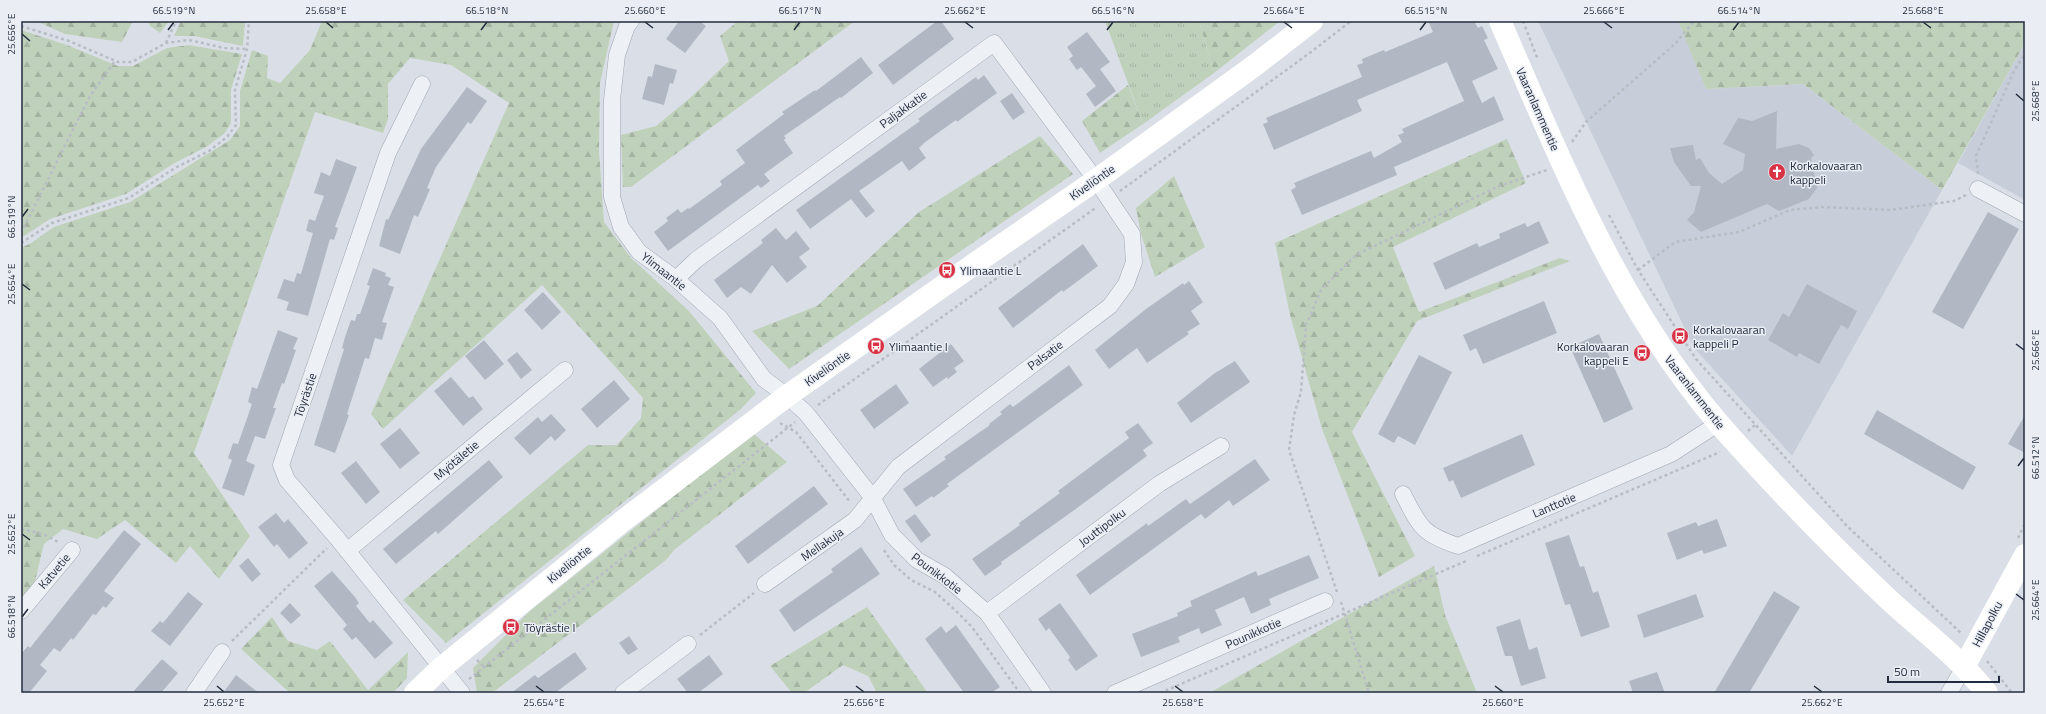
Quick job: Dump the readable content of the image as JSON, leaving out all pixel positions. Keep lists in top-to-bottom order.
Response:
{
  "streets": {
    "street": [
      "Paljakkatie",
      "Vaaranlammentie",
      "Kiveliöntie",
      "Ylimaantie",
      "Palsatie",
      "Töyrästie",
      "Myötäletie",
      "Lanttotie",
      "Jouttipolku",
      "Mellakuja",
      "Katvetie",
      "Pounikkotie",
      "Hillapolku"
    ]
  },
  "crossings": [
    ["Paljakkatie", "Kiveliöntie"],
    ["Paljakkatie", "Ylimaantie"],
    ["Paljakkatie", "Palsatie"],
    ["Vaaranlammentie", "Lanttotie"],
    ["Vaaranlammentie", "Hillapolku"],
    ["Kiveliöntie", "Ylimaantie"],
    ["Kiveliöntie", "Palsatie"],
    ["Kiveliöntie", "Töyrästie"],
    ["Kiveliöntie", "Pounikkotie"],
    ["Ylimaantie", "Pounikkotie"],
    ["Palsatie", "Mellakuja"],
    ["Palsatie", "Pounikkotie"],
    ["Töyrästie", "Myötäletie"],
    ["Jouttipolku", "Pounikkotie"],
    ["Mellakuja", "Pounikkotie"]
  ],
  "places": {
    "church": ["Korkalovaaran kappeli"],
    "bus stop": [
      "Ylimaantie L",
      "Korkalovaaran kappeli P",
      "Ylimaantie I",
      "Korkalovaaran kappeli E",
      "Töyrästie I"
    ]
  },
  "scale_bar": "50 m",
  "coordinates": [
    "66.519°N",
    "25.658°E",
    "66.518°N",
    "25.660°E",
    "66.517°N",
    "25.662°E",
    "66.516°N",
    "25.664°E",
    "66.515°N",
    "25.666°E",
    "66.514°N",
    "25.668°E",
    "25.656°E",
    "25.654°E",
    "66.512°N",
    "25.652°E"
  ]
}
